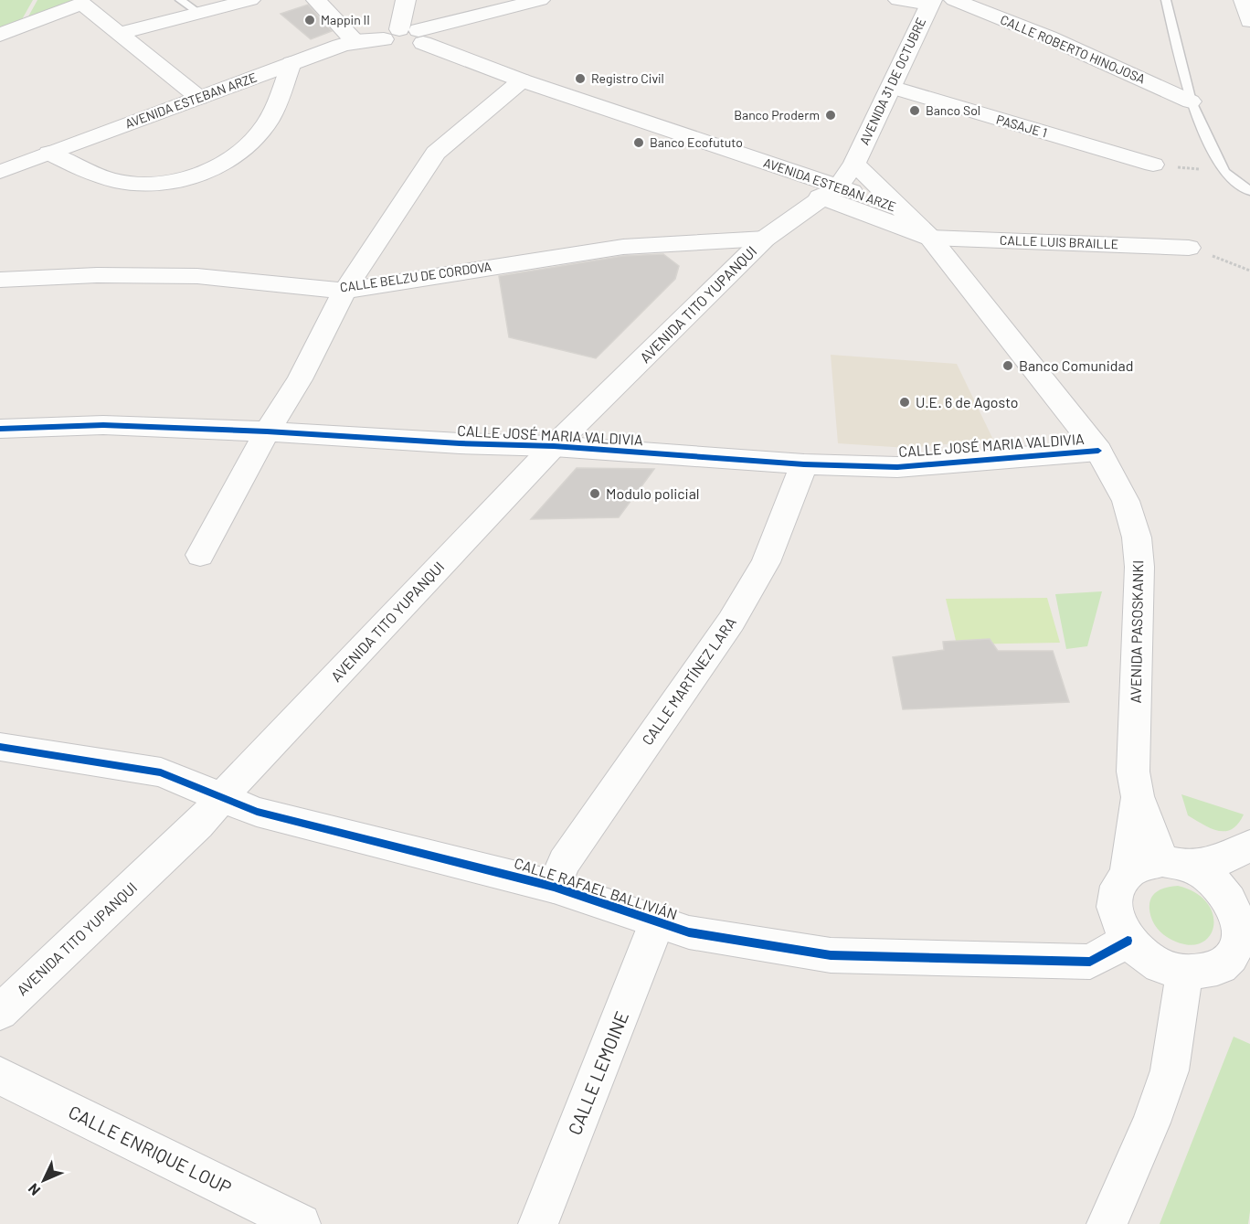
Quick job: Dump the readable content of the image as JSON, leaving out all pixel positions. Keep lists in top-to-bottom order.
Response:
{
  "streets": {
    "street": [
      "CALLE ROBERTO HINOJOSA",
      "AVENIDA 31 DE OCTUBRE",
      "AVENIDA ESTEBAN ARZE",
      "PASAJE 1",
      "CALLE LUIS BRAILLE",
      "CALLE BELZU DE CORDOVA",
      "AVENIDA TITO YUPANQUI",
      "CALLE JOSÉ MARIA VALDIVIA",
      "AVENIDA PASOSKANKI",
      "CALLE MARTÍNEZ LARA",
      "CALLE RAFAEL BALLIVIÁN",
      "CALLE LEMOINE",
      "CALLE ENRIQUE LOUP"
    ]
  },
  "crossings": [
    ["AVENIDA 31 DE OCTUBRE", "AVENIDA ESTEBAN ARZE"],
    ["AVENIDA 31 DE OCTUBRE", "PASAJE 1"],
    ["AVENIDA 31 DE OCTUBRE", "AVENIDA TITO YUPANQUI"],
    ["AVENIDA ESTEBAN ARZE", "CALLE LUIS BRAILLE"],
    ["AVENIDA ESTEBAN ARZE", "AVENIDA TITO YUPANQUI"],
    ["AVENIDA ESTEBAN ARZE", "AVENIDA PASOSKANKI"],
    ["CALLE LUIS BRAILLE", "AVENIDA PASOSKANKI"],
    ["CALLE BELZU DE CORDOVA", "AVENIDA TITO YUPANQUI"],
    ["AVENIDA TITO YUPANQUI", "CALLE JOSÉ MARIA VALDIVIA"],
    ["AVENIDA TITO YUPANQUI", "CALLE RAFAEL BALLIVIÁN"],
    ["CALLE JOSÉ MARIA VALDIVIA", "AVENIDA PASOSKANKI"],
    ["CALLE JOSÉ MARIA VALDIVIA", "CALLE MARTÍNEZ LARA"],
    ["AVENIDA PASOSKANKI", "CALLE RAFAEL BALLIVIÁN"],
    ["CALLE MARTÍNEZ LARA", "CALLE RAFAEL BALLIVIÁN"],
    ["CALLE RAFAEL BALLIVIÁN", "CALLE LEMOINE"]
  ],
  "places": [
    "Mappin II",
    "Registro Civil",
    "Banco Sol",
    "Banco Proderm",
    "Banco Ecofututo",
    "Banco Comunidad",
    "U.E. 6 de Agosto",
    "Modulo policial"
  ],
  "north": "bottom left"
}
